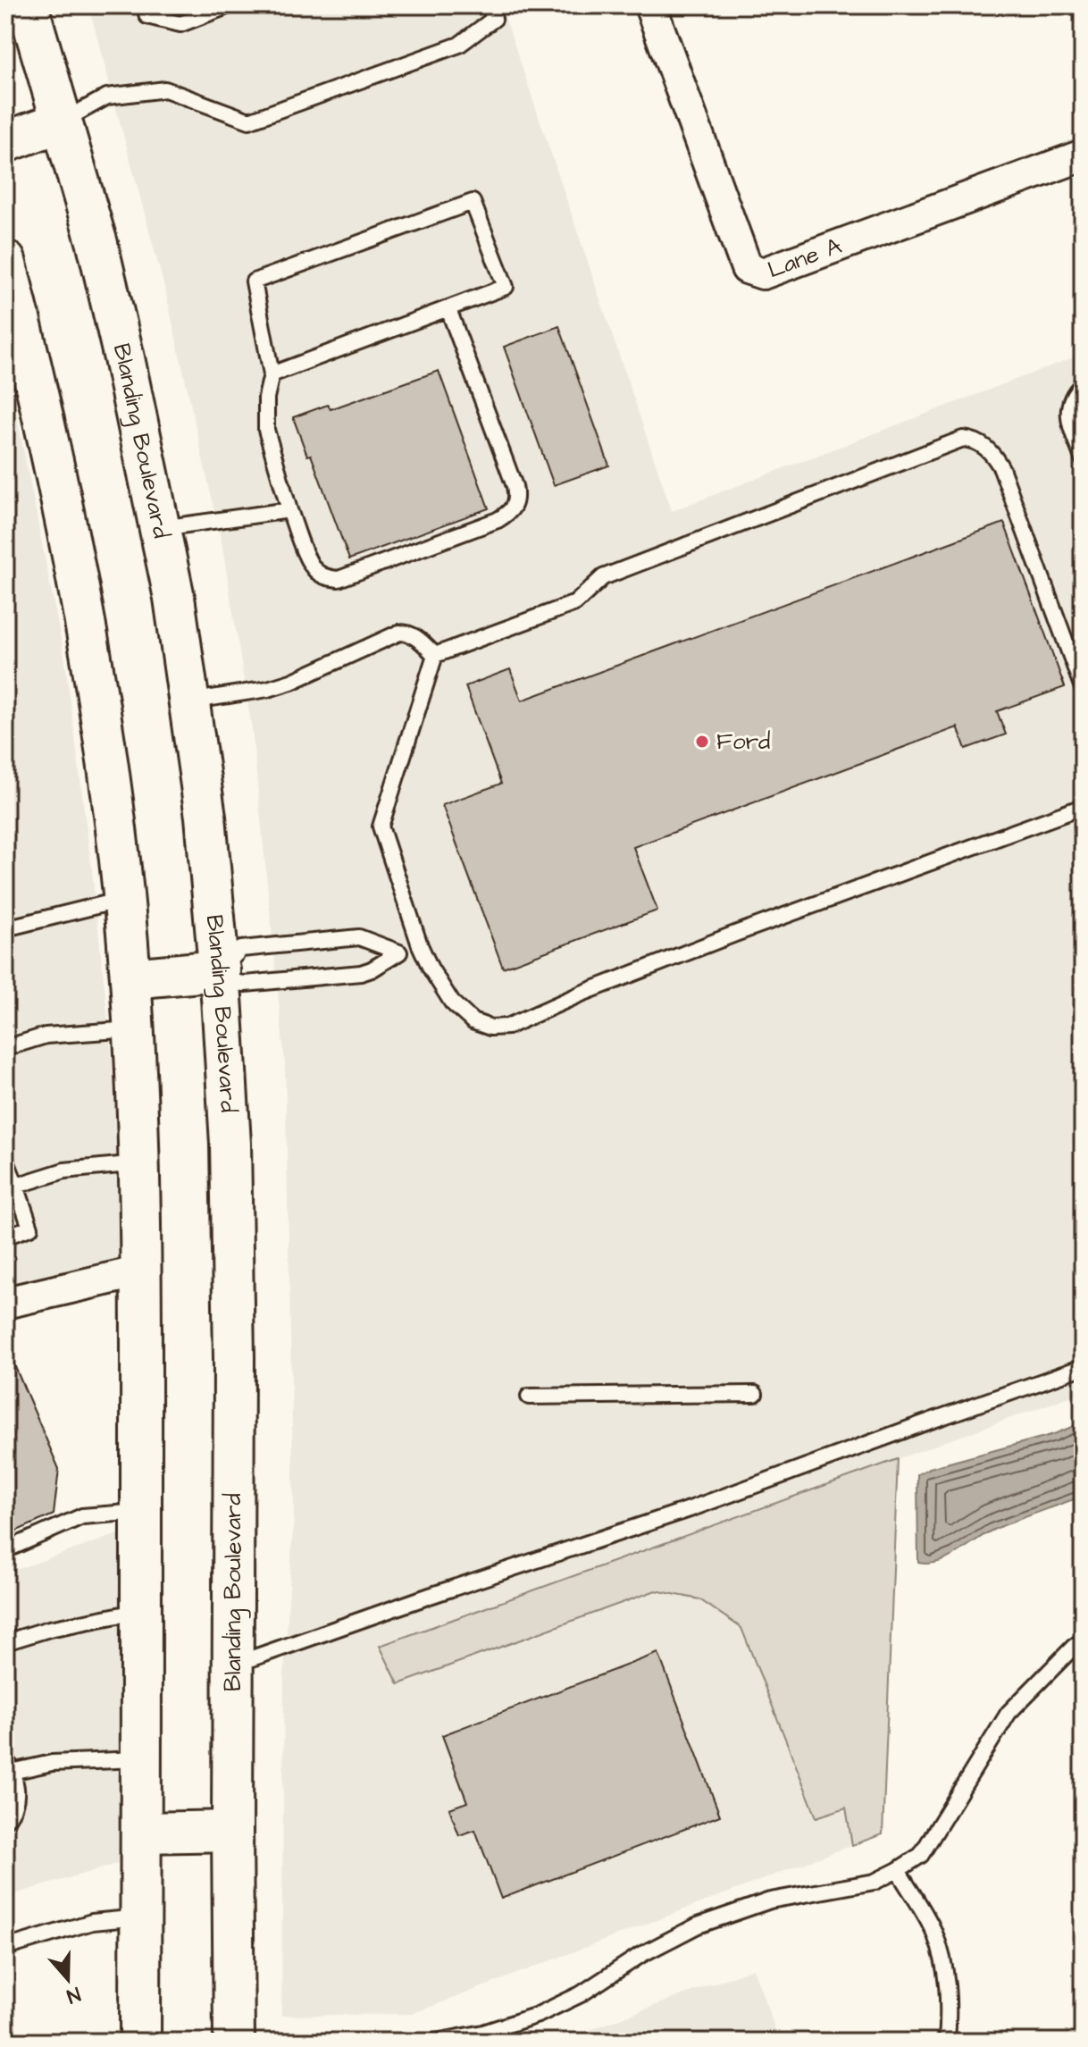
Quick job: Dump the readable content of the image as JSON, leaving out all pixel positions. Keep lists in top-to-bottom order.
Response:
{
  "streets": {
    "main road": ["Blanding Boulevard"],
    "street": ["Lane A"]
  },
  "places": ["Ford"],
  "north": "bottom"
}
